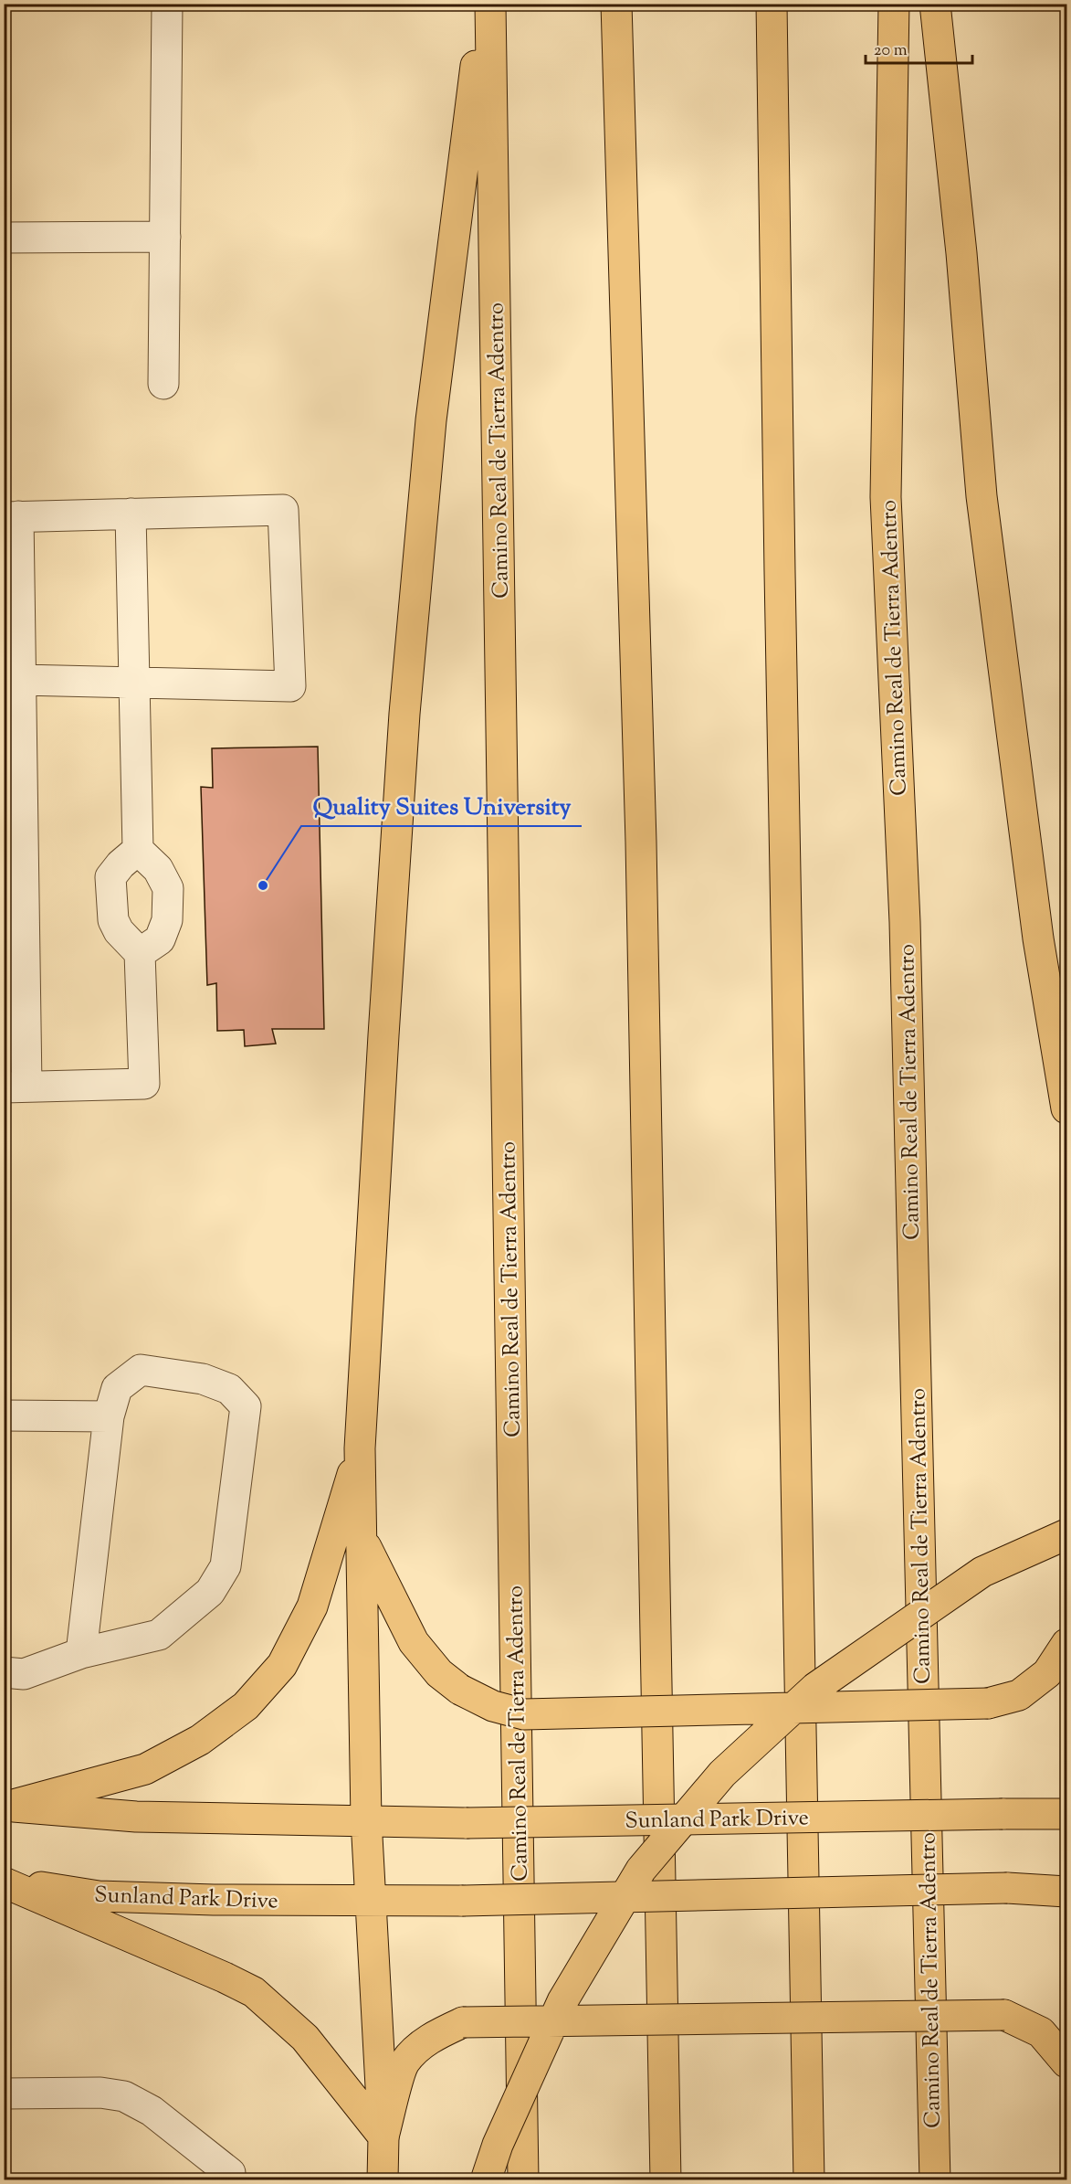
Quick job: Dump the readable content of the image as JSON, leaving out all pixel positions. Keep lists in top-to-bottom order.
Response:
{
  "streets": {
    "main road": ["Camino Real de Tierra Adentro", "Sunland Park Drive"]
  },
  "places": ["Quality Suites University"],
  "scale_bar": "20 m"
}
